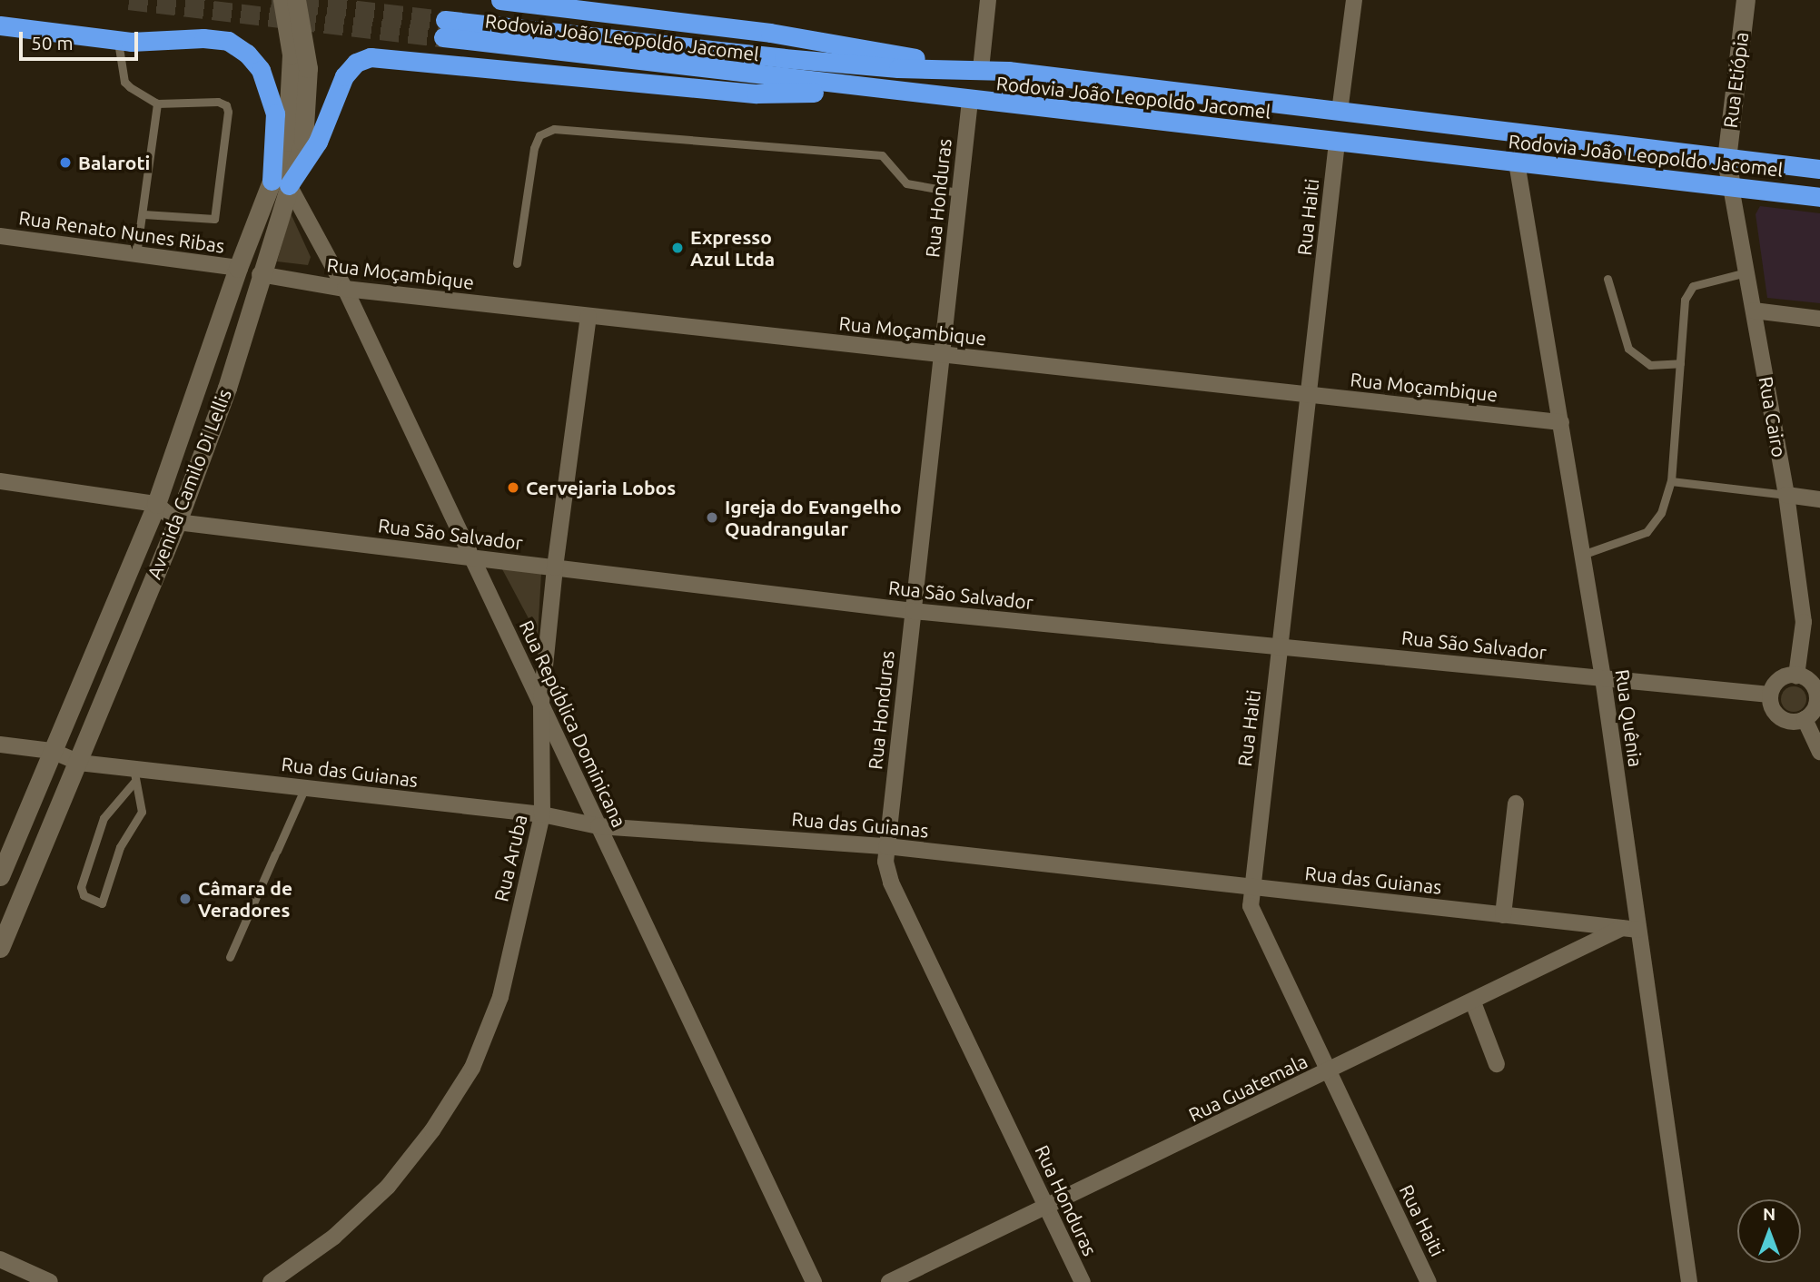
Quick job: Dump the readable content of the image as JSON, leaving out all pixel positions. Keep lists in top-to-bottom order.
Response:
{
  "streets": {
    "highway": ["Rodovia João Leopoldo Jacomel"],
    "main road": ["Rua Etiópia", "Rua Cairo", "Avenida Camilo Di Lellis"],
    "street": [
      "Rua Honduras",
      "Rua Haiti",
      "Rua Renato Nunes Ribas",
      "Rua Moçambique",
      "Rua São Salvador",
      "Rua Quênia",
      "Rua República Dominicana",
      "Rua das Guianas",
      "Rua Aruba",
      "Rua Guatemala"
    ]
  },
  "crossings": [
    ["Rodovia João Leopoldo Jacomel", "Rua Etiópia"],
    ["Rodovia João Leopoldo Jacomel", "Rua Honduras"],
    ["Rodovia João Leopoldo Jacomel", "Rua Haiti"],
    ["Rodovia João Leopoldo Jacomel", "Rua Cairo"],
    ["Rodovia João Leopoldo Jacomel", "Rua Quênia"],
    ["Rua Etiópia", "Rua Cairo"],
    ["Rua Honduras", "Rua Moçambique"],
    ["Rua Honduras", "Rua São Salvador"],
    ["Rua Honduras", "Rua das Guianas"],
    ["Rua Honduras", "Rua Guatemala"],
    ["Rua Haiti", "Rua Moçambique"],
    ["Rua Haiti", "Rua São Salvador"],
    ["Rua Haiti", "Rua das Guianas"],
    ["Rua Haiti", "Rua Guatemala"],
    ["Rua Renato Nunes Ribas", "Avenida Camilo Di Lellis"],
    ["Rua Moçambique", "Avenida Camilo Di Lellis"],
    ["Rua Moçambique", "Rua Quênia"],
    ["Rua Moçambique", "Rua República Dominicana"],
    ["Rua Moçambique", "Rua Aruba"],
    ["Rua Cairo", "Rua São Salvador"],
    ["Avenida Camilo Di Lellis", "Rua São Salvador"],
    ["Avenida Camilo Di Lellis", "Rua República Dominicana"],
    ["Avenida Camilo Di Lellis", "Rua das Guianas"],
    ["Rua São Salvador", "Rua Quênia"],
    ["Rua São Salvador", "Rua República Dominicana"],
    ["Rua São Salvador", "Rua Aruba"],
    ["Rua Quênia", "Rua das Guianas"],
    ["Rua Quênia", "Rua Guatemala"],
    ["Rua República Dominicana", "Rua das Guianas"],
    ["Rua República Dominicana", "Rua Aruba"],
    ["Rua das Guianas", "Rua Aruba"],
    ["Rua das Guianas", "Rua Guatemala"]
  ],
  "places": [
    "Balaroti",
    "Expresso Azul Ltda",
    "Cervejaria Lobos",
    "Igreja do Evangelho Quadrangular",
    "Câmara de Veradores"
  ],
  "scale_bar": "50 m",
  "north": "top"
}
